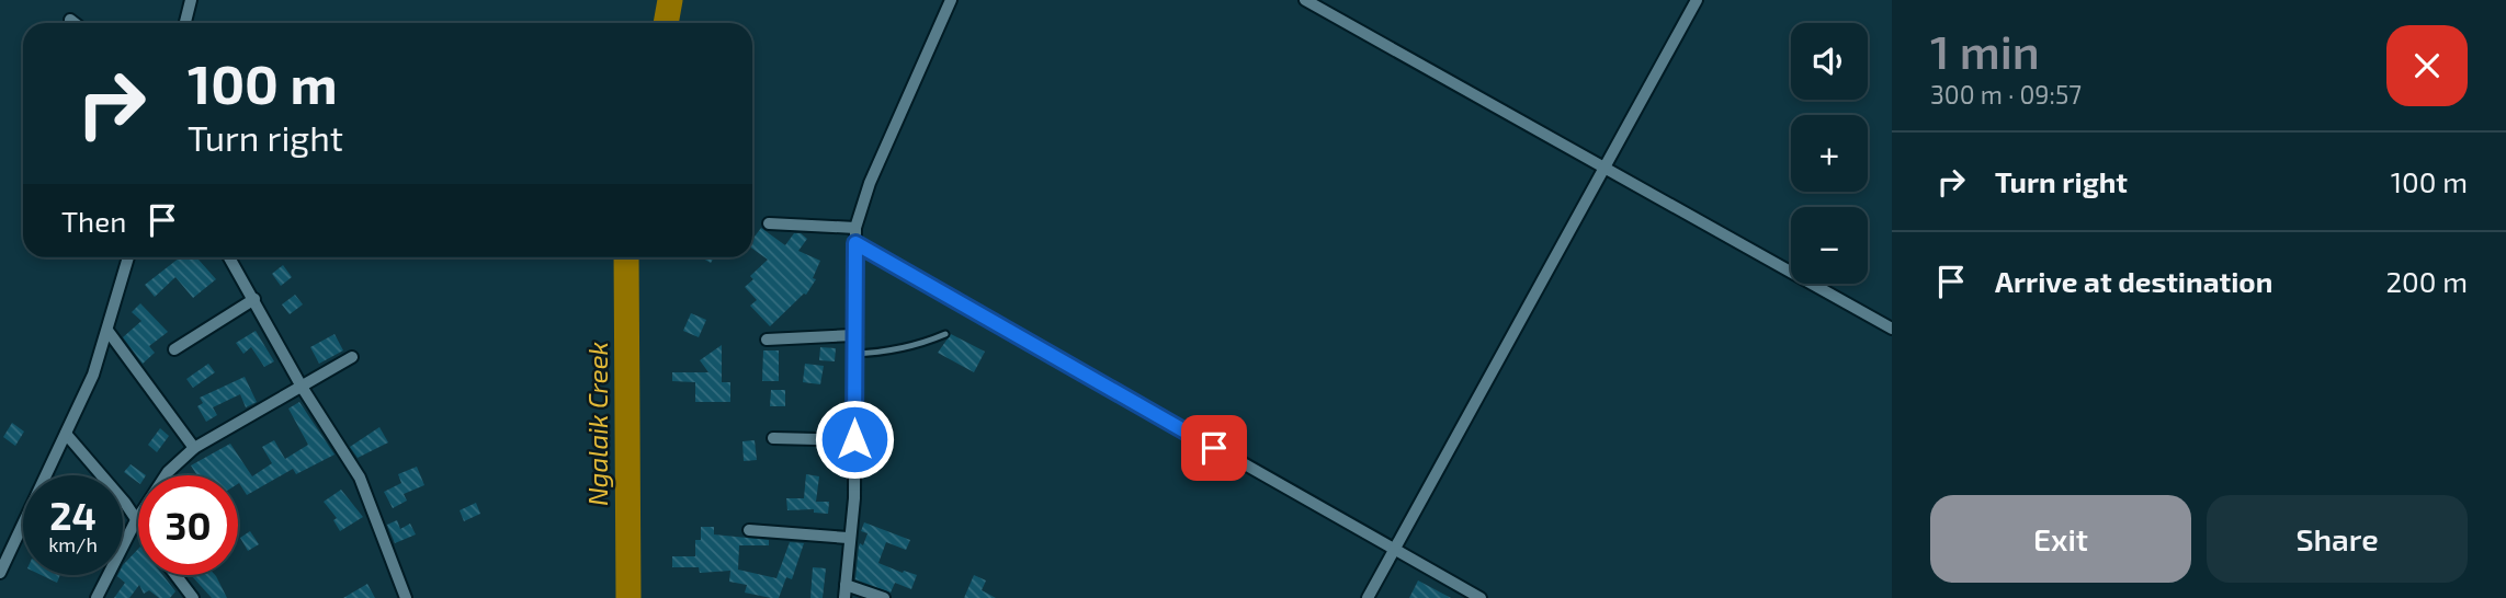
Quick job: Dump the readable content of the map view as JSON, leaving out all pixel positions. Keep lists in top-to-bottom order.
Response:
{
  "water": ["Ngalaik Creek"],
  "page": {
    "heading": ["1 min", "300 m · 09:57"],
    "map_buttons": ["+", "−"],
    "turn": ["100 m", "Turn right"],
    "list": [
      {
        "name": "Turn right",
        "value": "100 m"
      },
      {
        "name": "Arrive at destination",
        "value": "200 m"
      }
    ],
    "then": "Then",
    "speed": "24 km/h",
    "limit": "30",
    "buttons": ["Exit", "Share"]
  }
}
